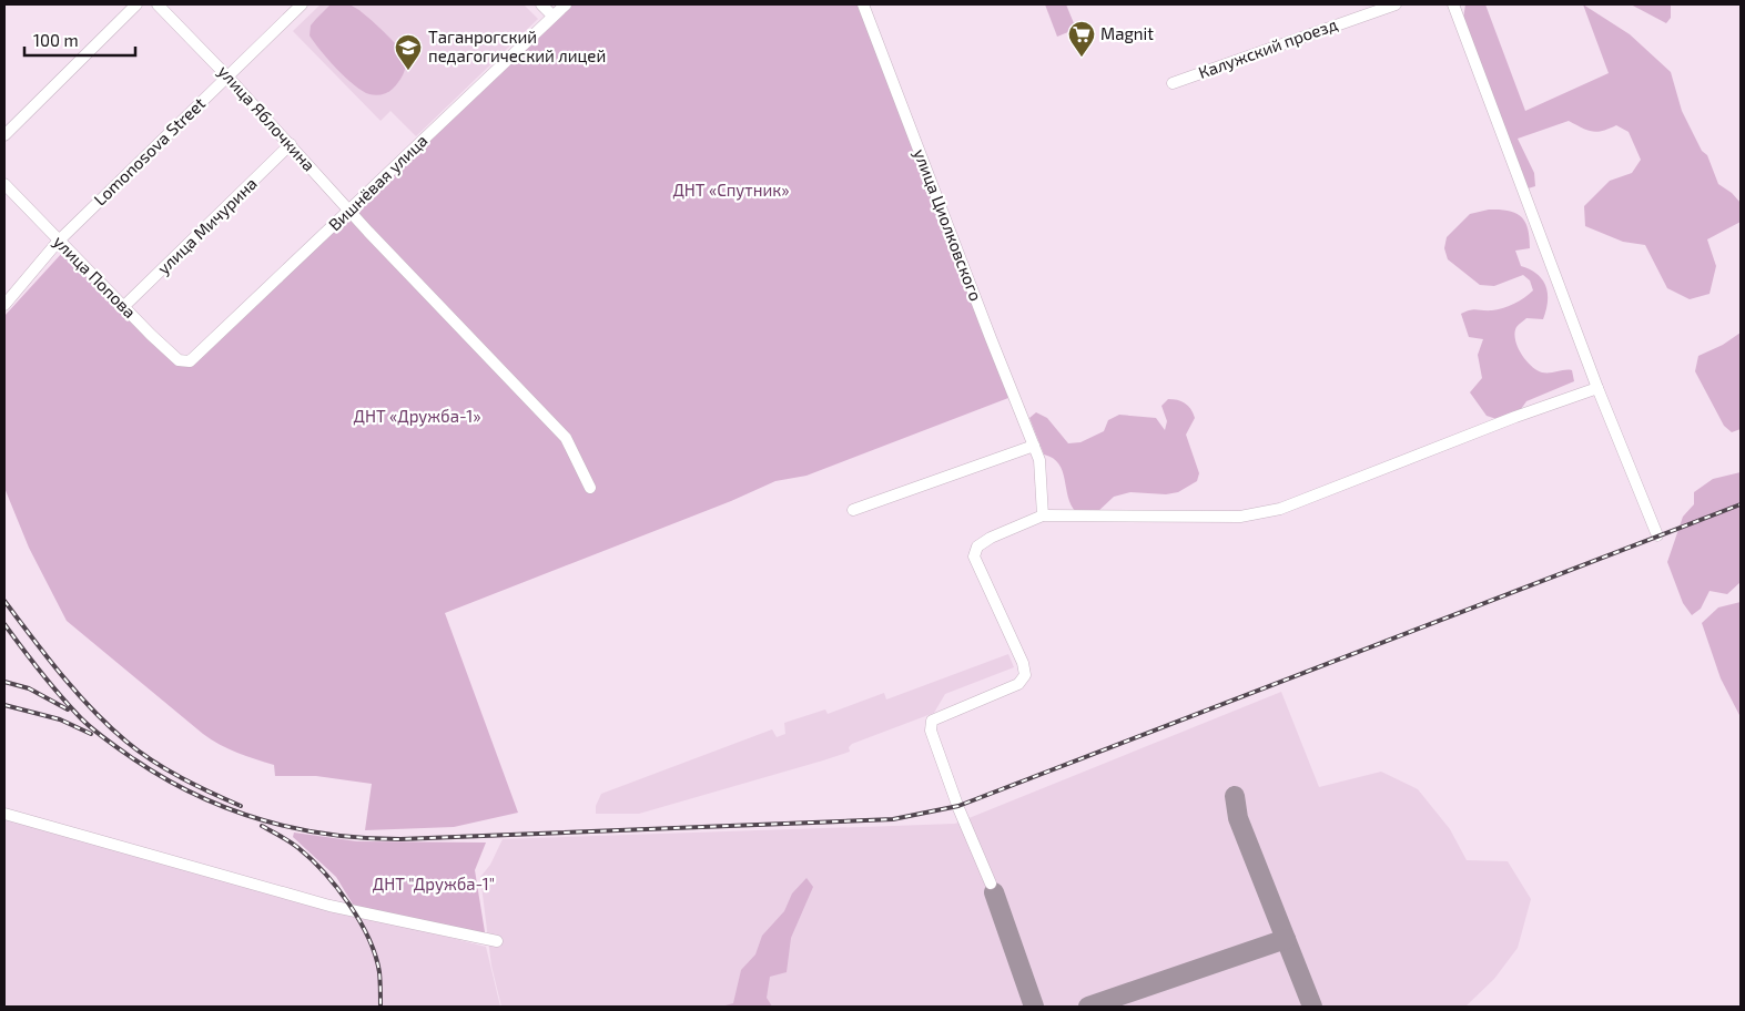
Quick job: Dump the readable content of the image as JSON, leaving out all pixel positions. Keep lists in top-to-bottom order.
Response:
{
  "streets": {
    "street": [
      "Калужский проезд",
      "улица Яблочкина",
      "Lomonosova Street",
      "Вишнёвая улица",
      "улица Циолковского",
      "улица Мичурина",
      "улица Попова"
    ]
  },
  "crossings": [
    ["улица Яблочкина", "Lomonosova Street"],
    ["улица Яблочкина", "Вишнёвая улица"],
    ["улица Яблочкина", "улица Мичурина"],
    ["Lomonosova Street", "улица Попова"],
    ["Вишнёвая улица", "улица Попова"],
    ["улица Мичурина", "улица Попова"]
  ],
  "parks": ["ДНТ «Спутник»", "ДНТ «Дружба-1»", "ДНТ \"Дружба-1\""],
  "places": {
    "supermarket": ["Magnit"],
    "school or university": ["Таганрогский педагогический лицей"]
  },
  "scale_bar": "100 m"
}
